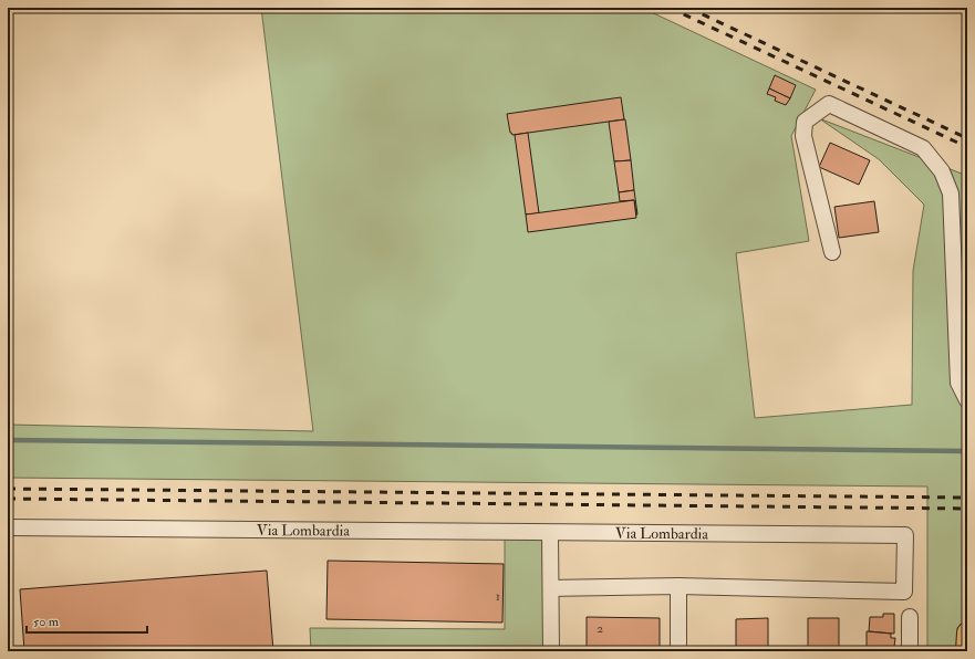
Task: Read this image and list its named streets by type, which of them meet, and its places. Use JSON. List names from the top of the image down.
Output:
{
  "streets": {
    "street": ["Via Lombardia"]
  },
  "house_numbers": ["1", "2"],
  "scale_bar": "50 m"
}
